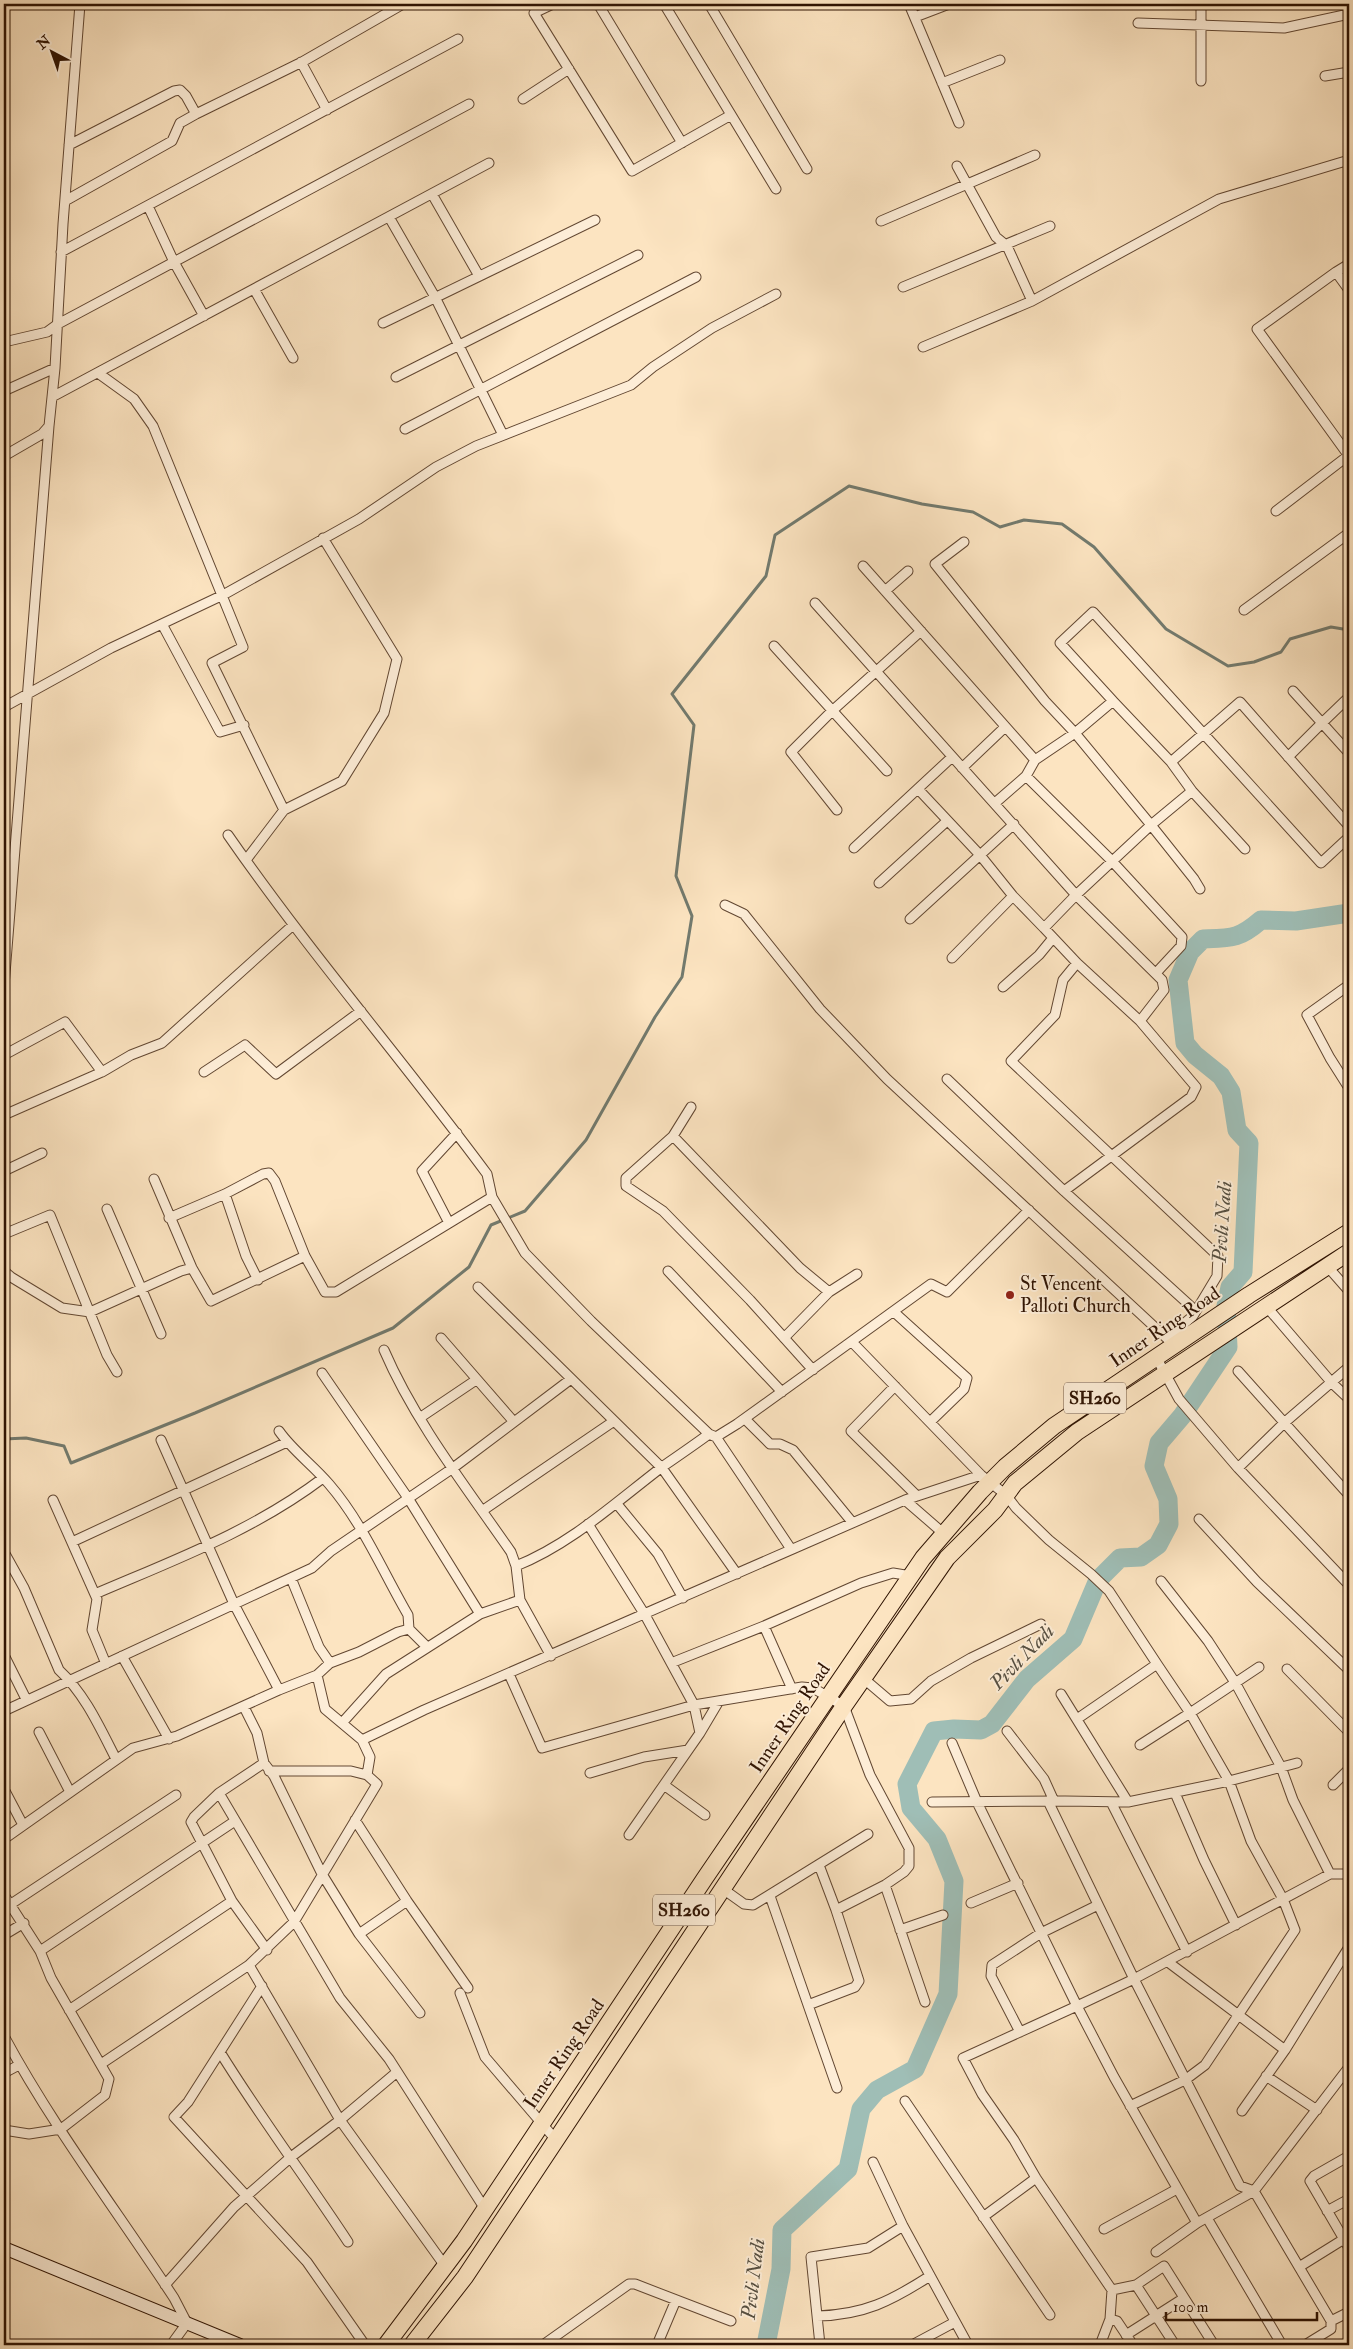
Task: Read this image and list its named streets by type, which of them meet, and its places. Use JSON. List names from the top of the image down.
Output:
{
  "streets": {
    "highway": ["Inner Ring Road", "SH260"]
  },
  "water": ["Pivli Nadi"],
  "places": ["St Vencent Palloti Church"],
  "scale_bar": "100 m",
  "north": "top left"
}
